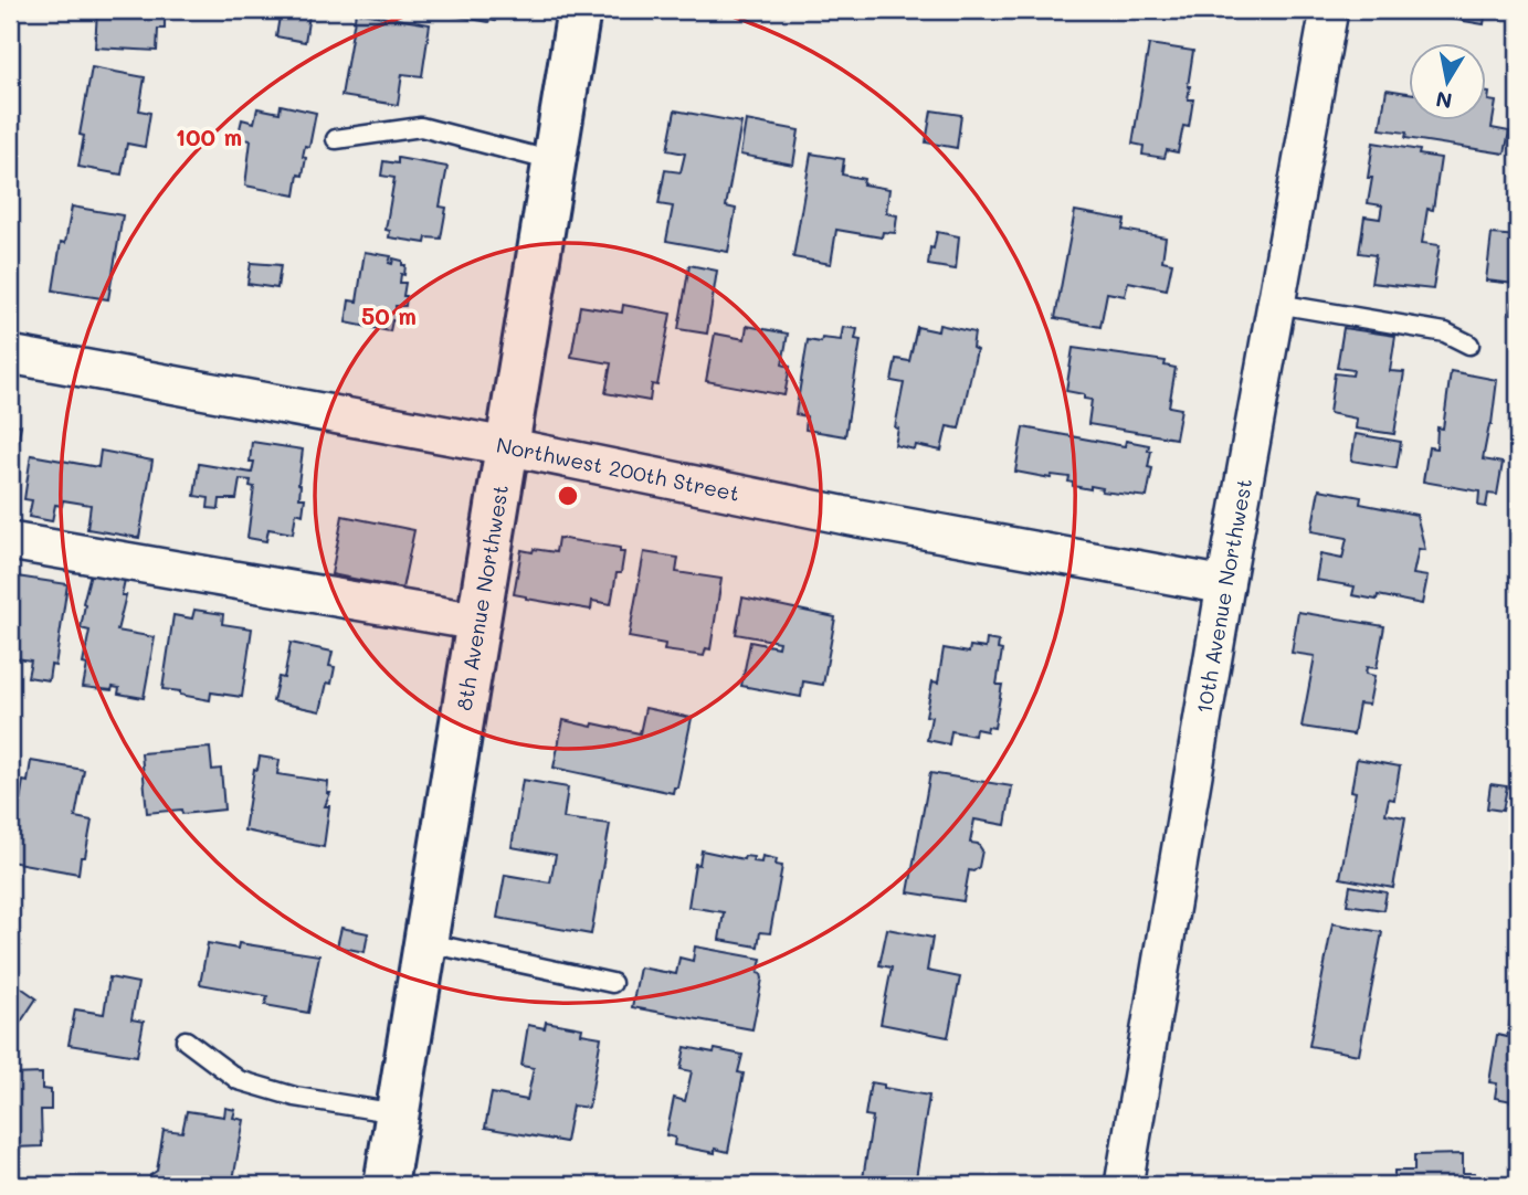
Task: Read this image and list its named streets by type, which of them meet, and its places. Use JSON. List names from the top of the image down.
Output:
{
  "streets": {
    "main road": ["8th Avenue Northwest"],
    "street": ["Northwest 200th Street", "10th Avenue Northwest"]
  },
  "crossings": [
    ["Northwest 200th Street", "8th Avenue Northwest"],
    ["Northwest 200th Street", "10th Avenue Northwest"]
  ],
  "north": "bottom",
  "rings": ["100 m", "50 m"]
}
